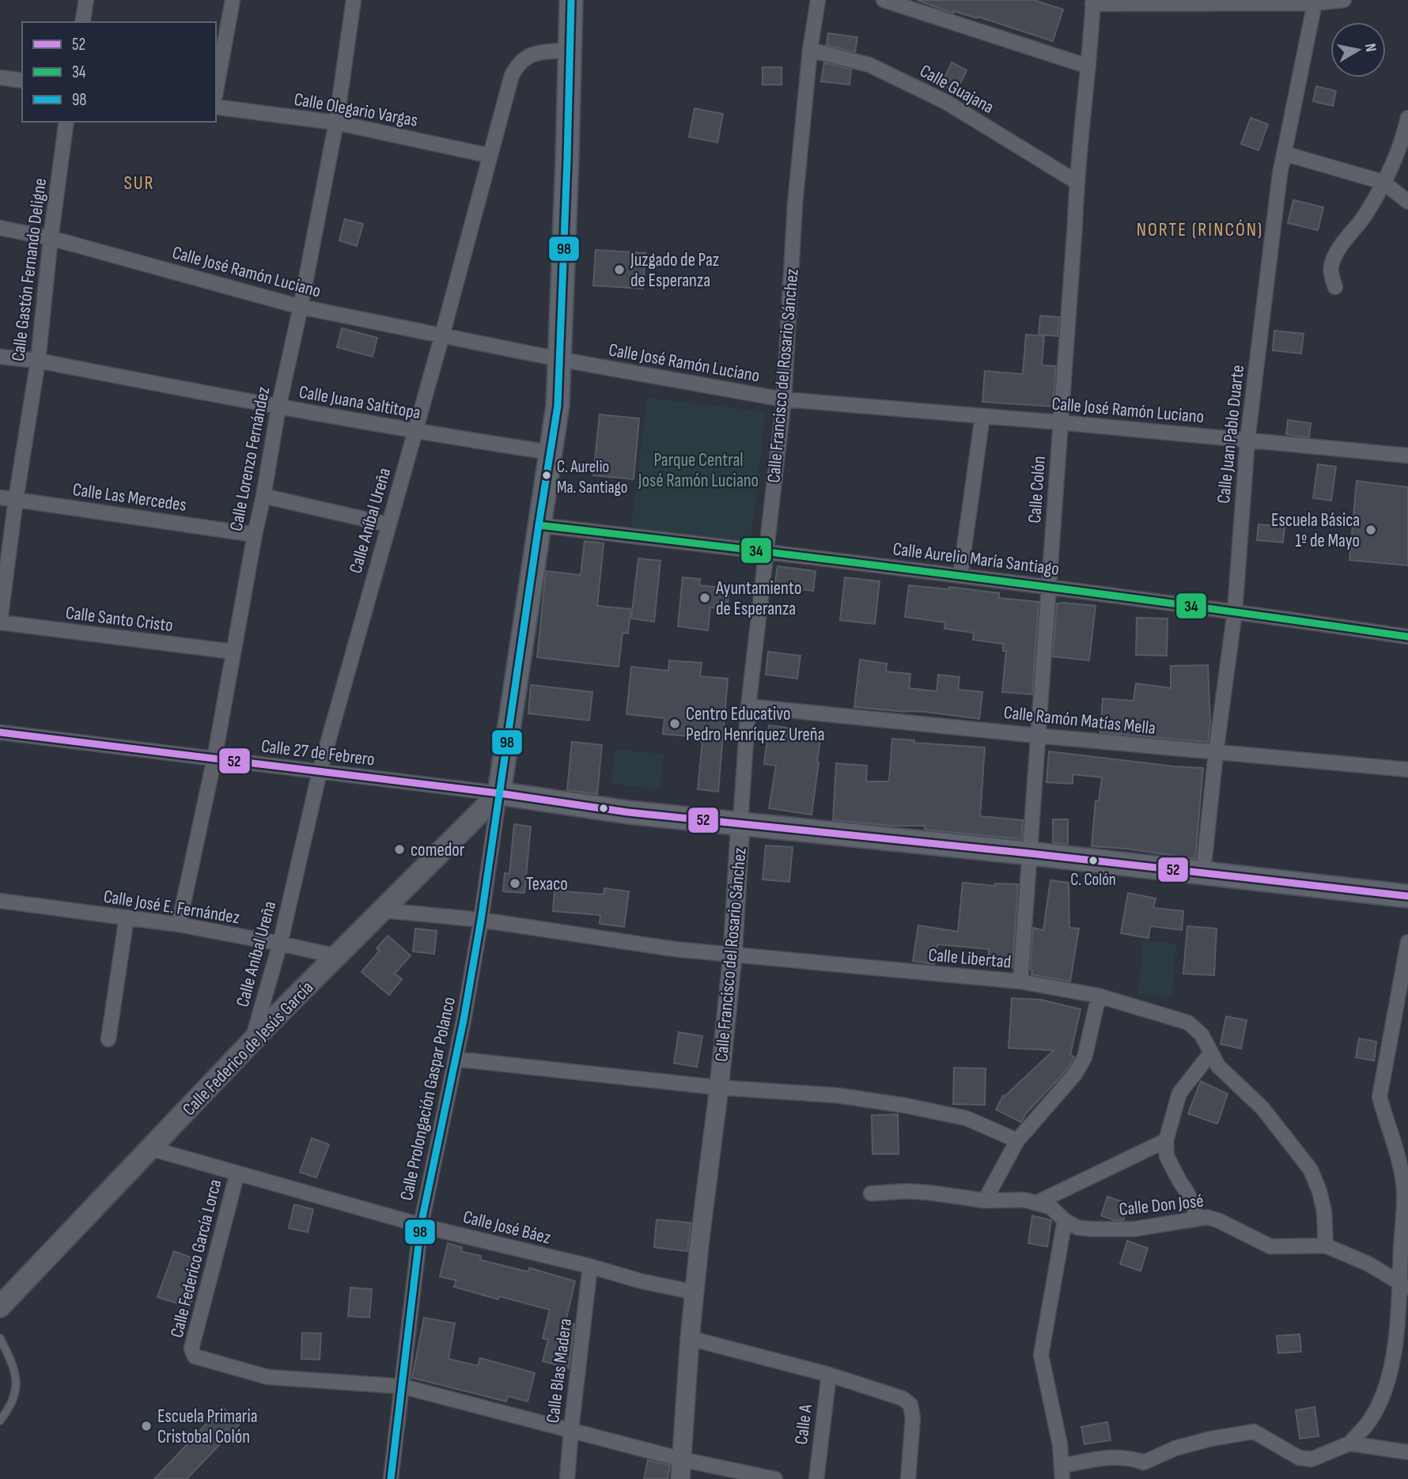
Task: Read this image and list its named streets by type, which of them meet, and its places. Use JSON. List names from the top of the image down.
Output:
{
  "streets": {
    "main road": ["Calle Federico de Jesús García"],
    "street": [
      "Calle Guajana",
      "Calle Olegario Vargas",
      "Calle Gastón Fernando Deligne",
      "Calle José Ramón Luciano",
      "Calle Francisco del Rosario Sánchez",
      "Calle Juana Saltitopa",
      "Calle Juan Pablo Duarte",
      "Calle Lorenzo Fernández",
      "Calle Colón",
      "Calle Las Mercedes",
      "Calle Aníbal Ureña",
      "Calle Aurelio María Santiago",
      "Calle Santo Cristo",
      "Calle Ramón Matías Mella",
      "Calle 27 de Febrero",
      "Calle José E. Fernández",
      "Calle Libertad",
      "Calle Prolongación Gaspar Polanco",
      "Calle Don José",
      "Calle José Báez",
      "Calle Federico García Lorca",
      "Calle Blas Madera",
      "Calle A"
    ]
  },
  "crossings": [
    ["Calle Guajana", "Calle Francisco del Rosario Sánchez"],
    ["Calle Guajana", "Calle Colón"],
    ["Calle Olegario Vargas", "Calle Lorenzo Fernández"],
    ["Calle Olegario Vargas", "Calle Aníbal Ureña"],
    ["Calle Gastón Fernando Deligne", "Calle José Ramón Luciano"],
    ["Calle Gastón Fernando Deligne", "Calle Juana Saltitopa"],
    ["Calle Gastón Fernando Deligne", "Calle Las Mercedes"],
    ["Calle Gastón Fernando Deligne", "Calle Santo Cristo"],
    ["Calle José Ramón Luciano", "Calle Francisco del Rosario Sánchez"],
    ["Calle José Ramón Luciano", "Calle Juan Pablo Duarte"],
    ["Calle José Ramón Luciano", "Calle Lorenzo Fernández"],
    ["Calle José Ramón Luciano", "Calle Colón"],
    ["Calle José Ramón Luciano", "Calle Aníbal Ureña"],
    ["Calle Francisco del Rosario Sánchez", "Calle Aurelio María Santiago"],
    ["Calle Francisco del Rosario Sánchez", "Calle Ramón Matías Mella"],
    ["Calle Francisco del Rosario Sánchez", "Calle Libertad"],
    ["Calle Francisco del Rosario Sánchez", "Calle José Báez"],
    ["Calle Juana Saltitopa", "Calle Lorenzo Fernández"],
    ["Calle Juana Saltitopa", "Calle Aníbal Ureña"],
    ["Calle Juan Pablo Duarte", "Calle Aurelio María Santiago"],
    ["Calle Juan Pablo Duarte", "Calle Ramón Matías Mella"],
    ["Calle Lorenzo Fernández", "Calle Las Mercedes"],
    ["Calle Lorenzo Fernández", "Calle Santo Cristo"],
    ["Calle Lorenzo Fernández", "Calle 27 de Febrero"],
    ["Calle Lorenzo Fernández", "Calle José E. Fernández"],
    ["Calle Colón", "Calle Aurelio María Santiago"],
    ["Calle Colón", "Calle Ramón Matías Mella"],
    ["Calle Colón", "Calle Libertad"],
    ["Calle Aníbal Ureña", "Calle 27 de Febrero"],
    ["Calle Aníbal Ureña", "Calle José E. Fernández"],
    ["Calle Aníbal Ureña", "Calle Federico de Jesús García"],
    ["Calle 27 de Febrero", "Calle Federico de Jesús García"],
    ["Calle 27 de Febrero", "Calle Prolongación Gaspar Polanco"],
    ["Calle José E. Fernández", "Calle Federico de Jesús García"],
    ["Calle Libertad", "Calle Federico de Jesús García"],
    ["Calle Libertad", "Calle Prolongación Gaspar Polanco"],
    ["Calle Libertad", "Calle Don José"],
    ["Calle Federico de Jesús García", "Calle Prolongación Gaspar Polanco"],
    ["Calle Federico de Jesús García", "Calle José Báez"],
    ["Calle Prolongación Gaspar Polanco", "Calle José Báez"],
    ["Calle Prolongación Gaspar Polanco", "Calle Federico García Lorca"],
    ["Calle José Báez", "Calle Federico García Lorca"],
    ["Calle José Báez", "Calle Blas Madera"]
  ],
  "districts": ["SUR", "NORTE (RINCÓN)"],
  "parks": ["Parque Central José Ramón Luciano"],
  "places": [
    "Juzgado de Paz de Esperanza",
    "C. Aurelio Ma. Santiago",
    "Escuela Básica 1º de Mayo",
    "Ayuntamiento de Esperanza",
    "Centro Educativo Pedro Henríquez Ureña",
    "comedor",
    "C. Colón",
    "Texaco",
    "Escuela Primaria Cristobal Colón"
  ],
  "lines": ["transit line 98", "transit line 34", "transit line 52"],
  "legend": ["52", "34", "98"],
  "north": "right"
}
